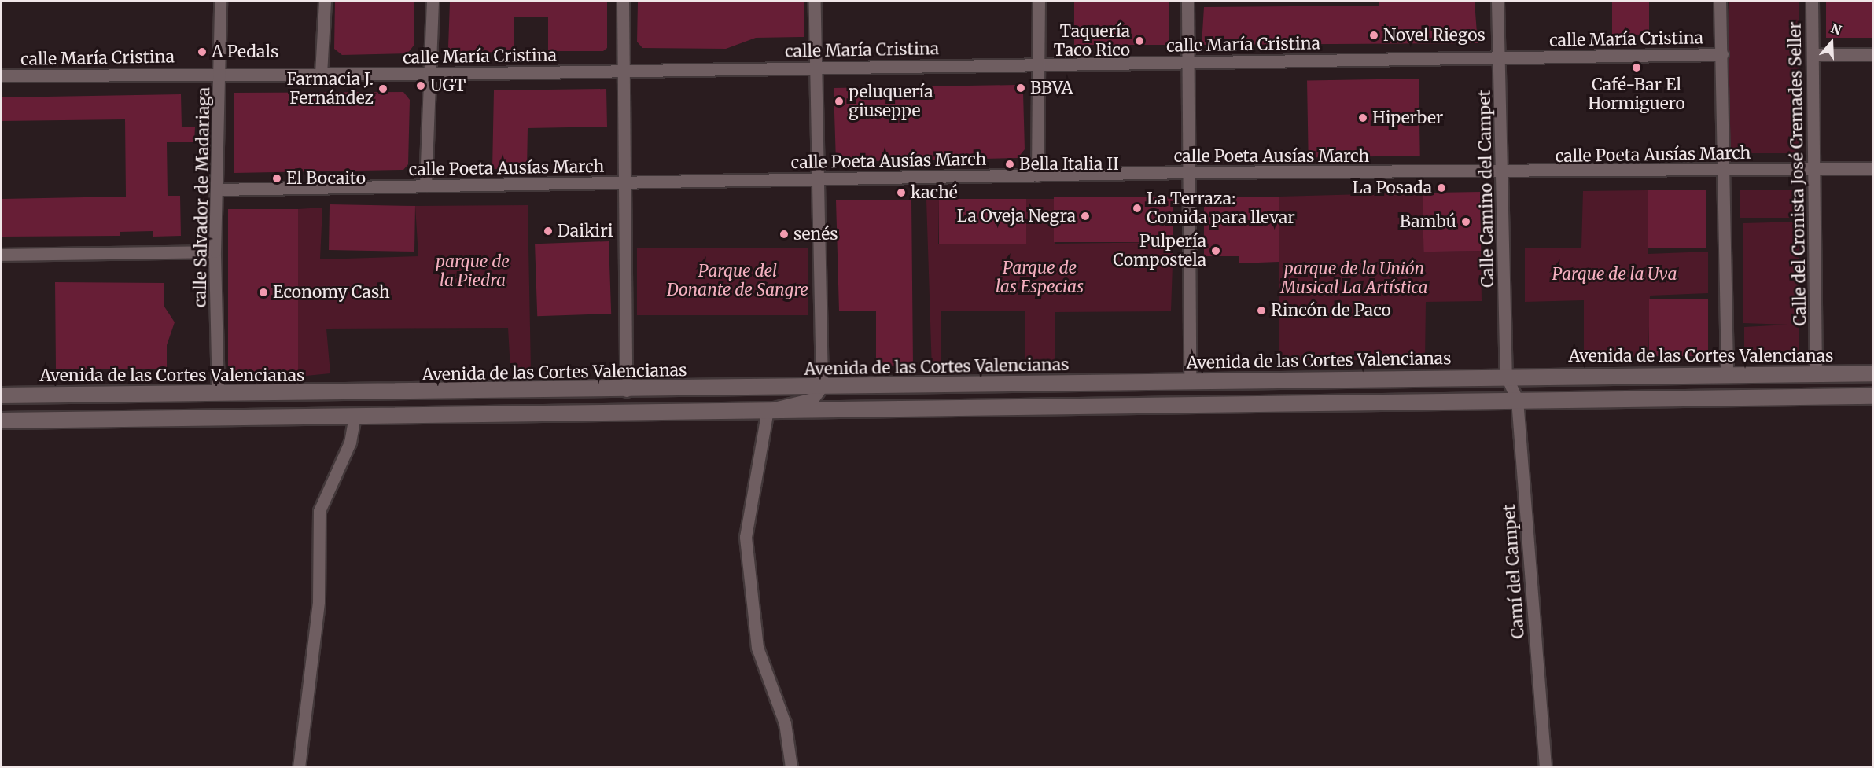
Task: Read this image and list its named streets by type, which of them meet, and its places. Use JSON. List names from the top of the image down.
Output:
{
  "streets": {
    "street": [
      "calle María Cristina",
      "calle Poeta Ausías March",
      "Calle del Cronista José Cremades Seller",
      "Calle Camino del Campet",
      "calle Salvador de Madariaga",
      "Avenida de las Cortes Valencianas",
      "Camí del Campet"
    ]
  },
  "crossings": [
    ["calle María Cristina", "Calle Camino del Campet"],
    ["calle María Cristina", "calle Salvador de Madariaga"],
    ["calle Poeta Ausías March", "Calle del Cronista José Cremades Seller"],
    ["calle Poeta Ausías March", "Calle Camino del Campet"],
    ["calle Poeta Ausías March", "calle Salvador de Madariaga"],
    ["Calle del Cronista José Cremades Seller", "Avenida de las Cortes Valencianas"],
    ["Calle Camino del Campet", "Avenida de las Cortes Valencianas"],
    ["Calle Camino del Campet", "Camí del Campet"],
    ["calle Salvador de Madariaga", "Avenida de las Cortes Valencianas"],
    ["Avenida de las Cortes Valencianas", "Camí del Campet"]
  ],
  "parks": [
    "parque de la Piedra",
    "Parque de las Especias",
    "parque de la Unión Musical La Artística",
    "Parque del Donante de Sangre",
    "Parque de la Uva"
  ],
  "places": [
    "Novel Riegos",
    "Taquería Taco Rico",
    "A Pedals",
    "Café-Bar El Hormiguero",
    "UGT",
    "BBVA",
    "Farmacia J. Fernández",
    "peluquería giuseppe",
    "Hiperber",
    "Bella Italia II",
    "El Bocaito",
    "La Posada",
    "kaché",
    "La Terraza: Comida para llevar",
    "La Oveja Negra",
    "Bambú",
    "Daikiri",
    "senés",
    "Pulpería Compostela",
    "Economy Cash",
    "Rincón de Paco"
  ],
  "north": "top"
}
